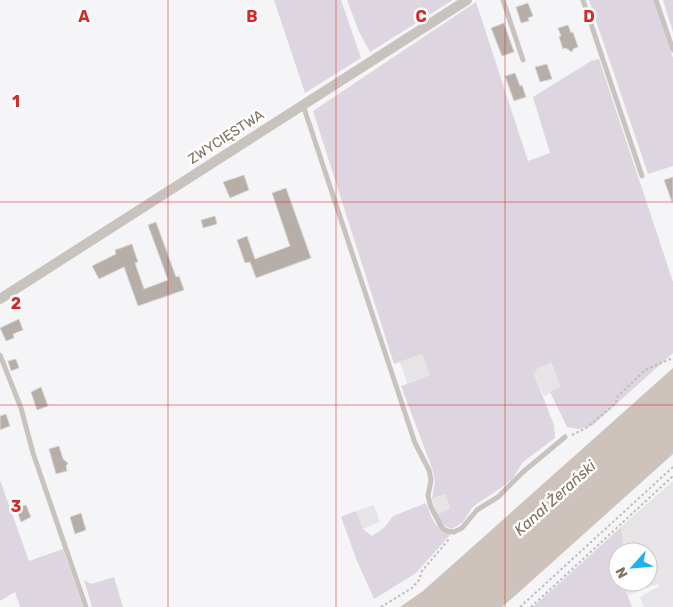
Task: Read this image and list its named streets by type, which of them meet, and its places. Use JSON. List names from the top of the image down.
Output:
{
  "streets": {
    "street": ["ZWYCIĘSTWA"]
  },
  "water": ["Kanał Żerański"],
  "north": "bottom left",
  "grid": {
    "columns": [
      "A",
      "B",
      "C",
      "D"
    ],
    "rows": ["1", "2", "3"]
  }
}
